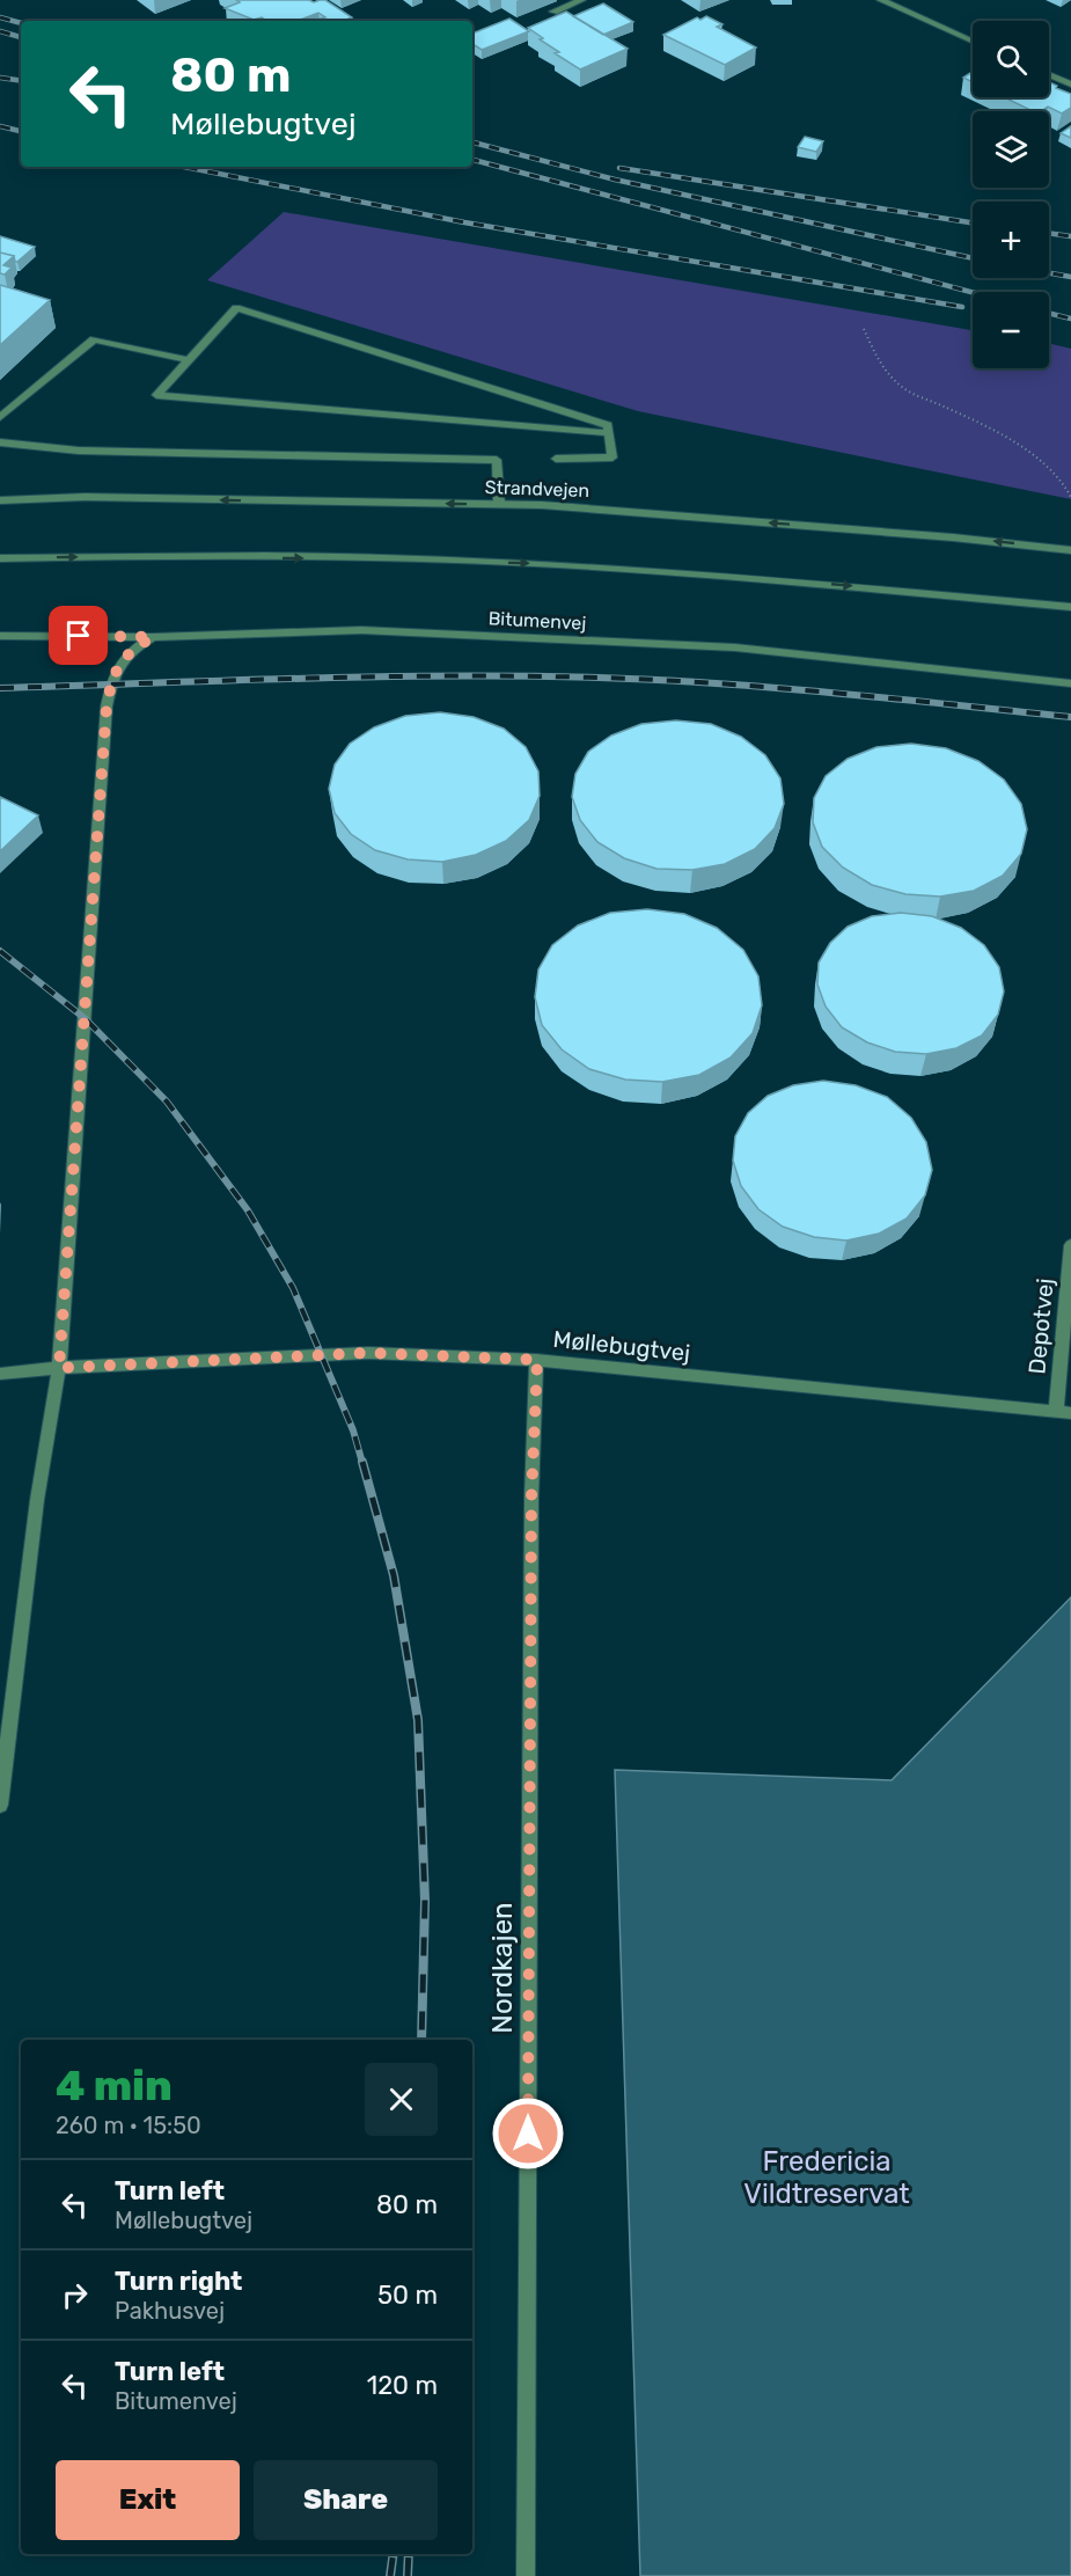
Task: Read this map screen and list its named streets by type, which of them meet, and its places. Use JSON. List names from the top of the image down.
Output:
{
  "streets": {
    "street": [
      "Strandvejen",
      "Bitumenvej",
      "Depotvej",
      "Møllebugtvej",
      "Nordkajen"
    ]
  },
  "crossings": [
    ["Depotvej", "Møllebugtvej"],
    ["Møllebugtvej", "Nordkajen"]
  ],
  "parks": ["Fredericia Vildtreservat"],
  "page": {
    "map_buttons": ["+", "−"],
    "turn": ["80 m", "Møllebugtvej"],
    "heading": ["4 min", "260 m · 15:50"],
    "list": [
      {
        "name": "Turn left",
        "note": "Møllebugtvej",
        "value": "80 m"
      },
      {
        "name": "Turn right",
        "note": "Pakhusvej",
        "value": "50 m"
      },
      {
        "name": "Turn left",
        "note": "Bitumenvej",
        "value": "120 m"
      }
    ],
    "buttons": ["Exit", "Share"]
  }
}
